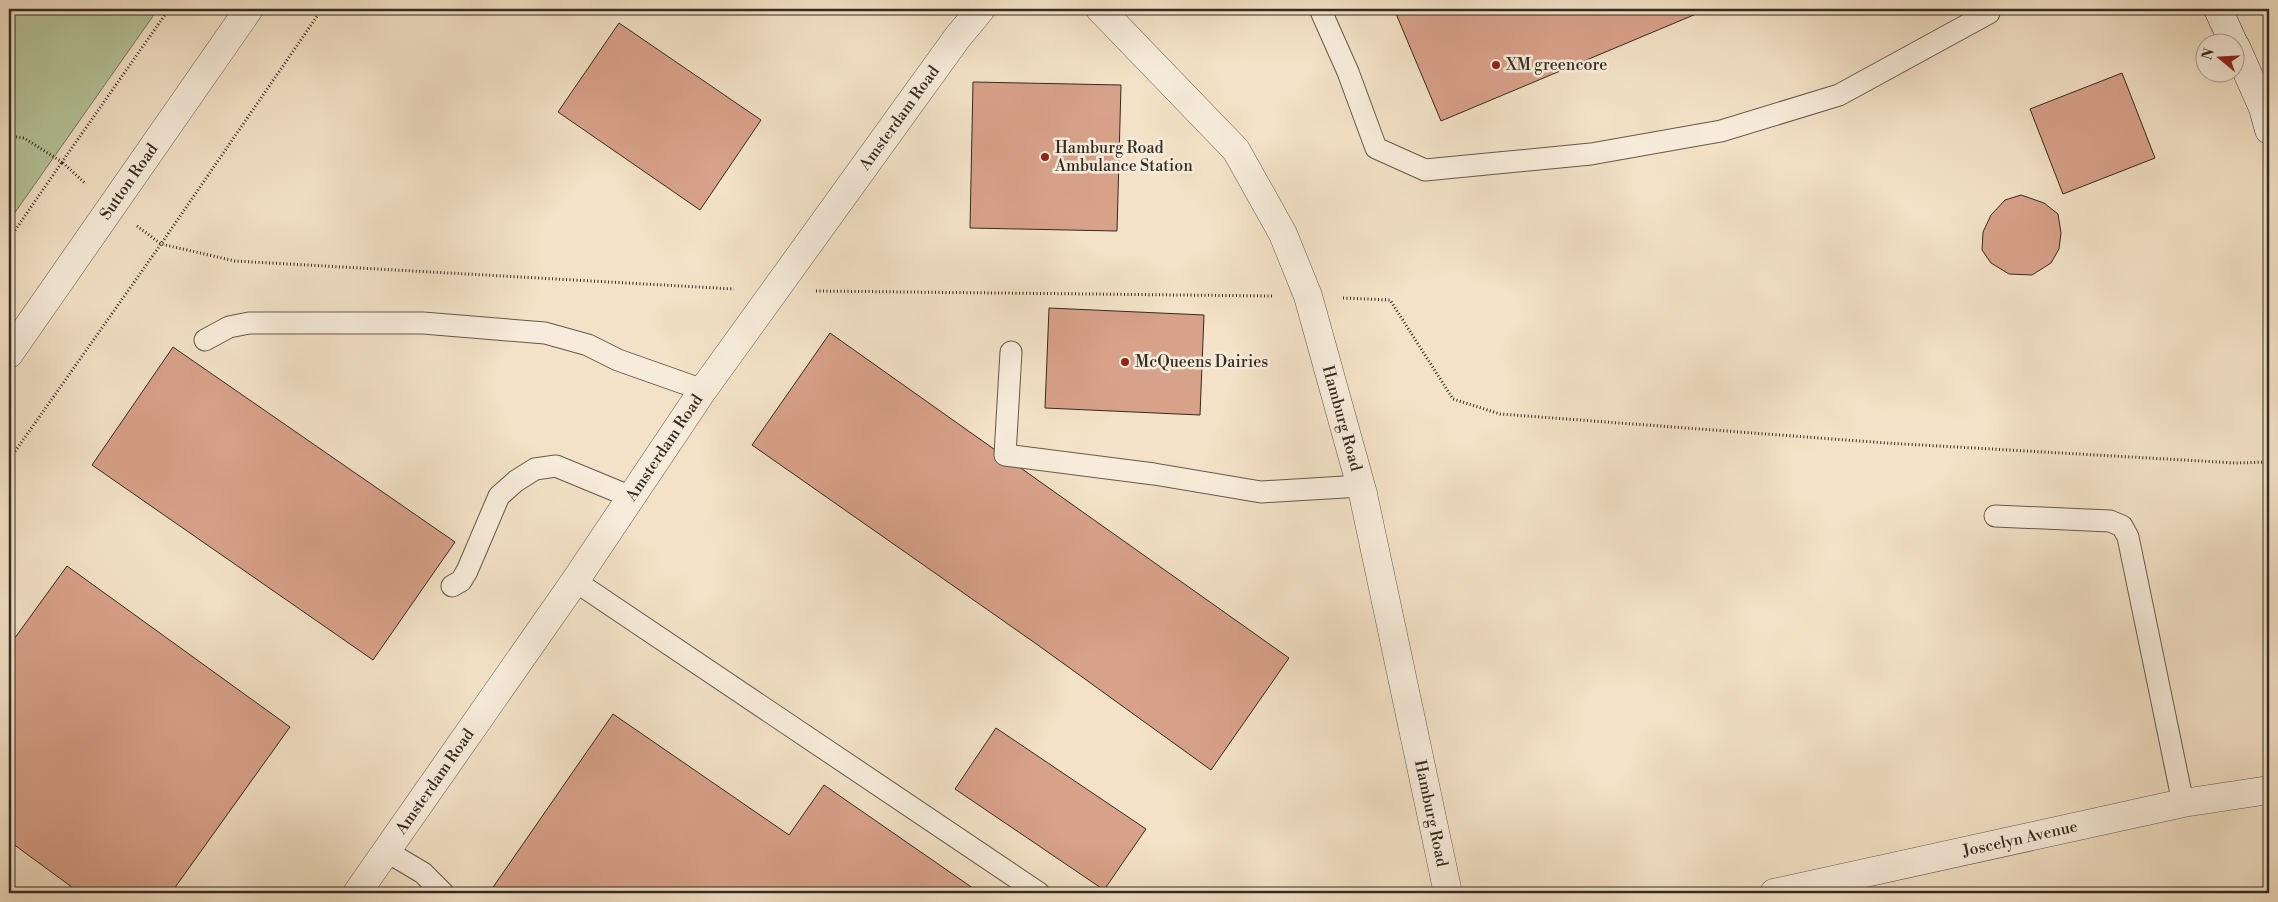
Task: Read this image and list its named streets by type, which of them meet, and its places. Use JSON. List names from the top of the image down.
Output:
{
  "streets": {
    "street": [
      "Amsterdam Road",
      "Sutton Road",
      "Hamburg Road",
      "Joscelyn Avenue"
    ]
  },
  "places": ["XM greencore", "Hamburg Road Ambulance Station", "McQueens Dairies"],
  "north": "left"
}
